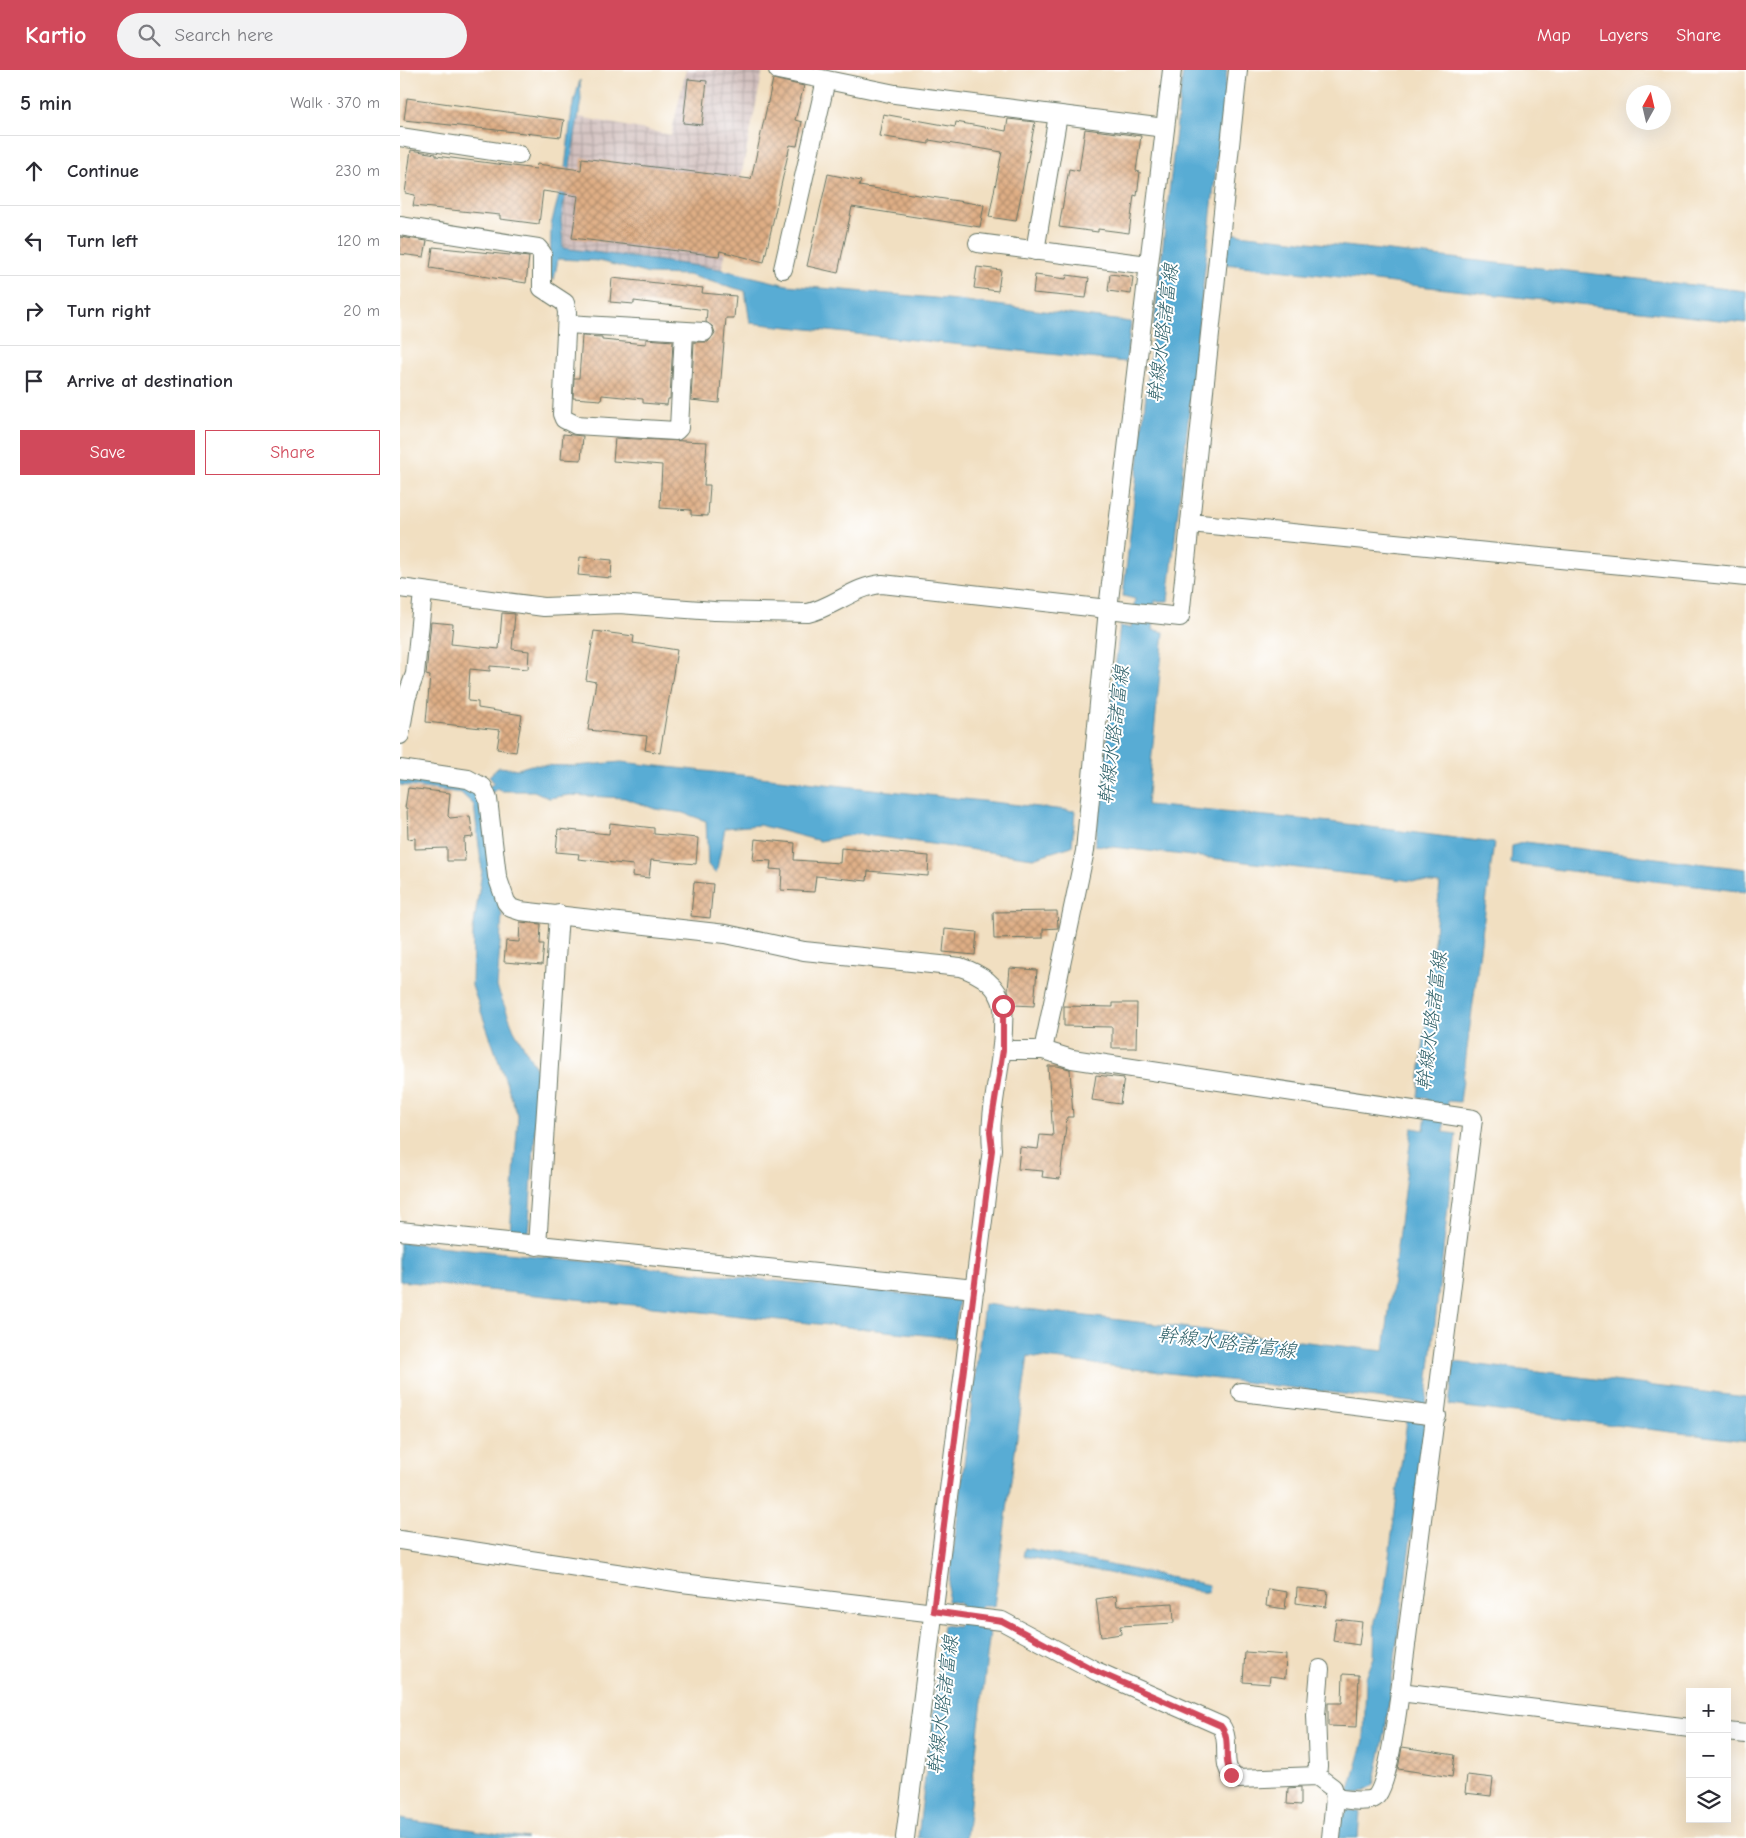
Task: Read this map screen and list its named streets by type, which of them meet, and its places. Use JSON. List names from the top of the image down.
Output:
{
  "water": ["幹線水路諸富線"],
  "north": "top",
  "page": {
    "header": "Kartio",
    "search": "Search here",
    "nav": ["Map", "Layers", "Share"],
    "heading": ["5 min", "Walk · 370 m"],
    "list": [
      ["Continue", "230 m"],
      ["Turn left", "120 m"],
      ["Turn right", "20 m"],
      "Arrive at destination"
    ],
    "buttons": ["Save", "Share"],
    "map_buttons": ["+", "−"]
  }
}
